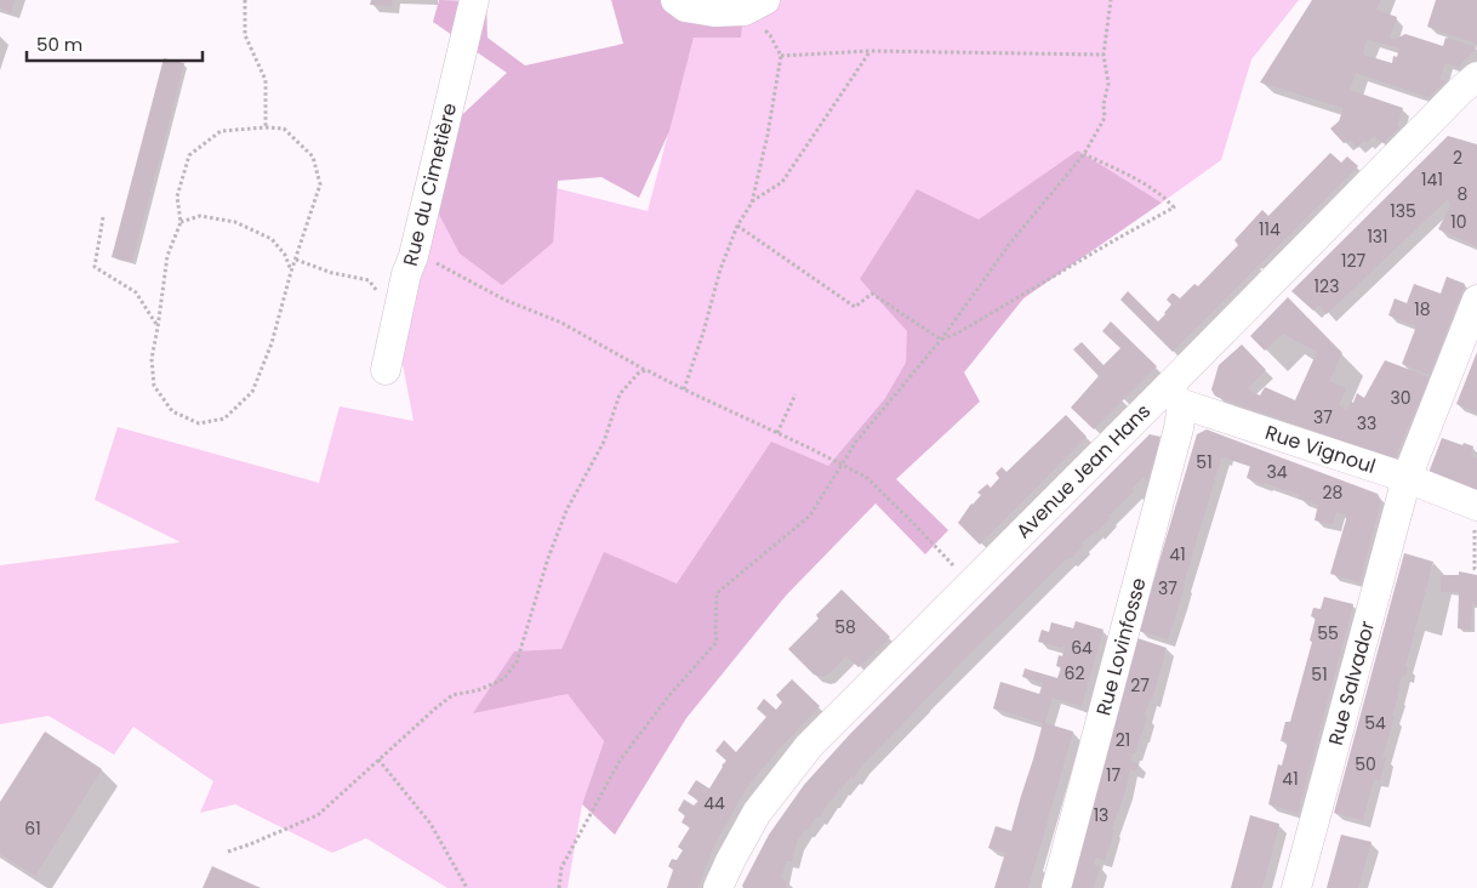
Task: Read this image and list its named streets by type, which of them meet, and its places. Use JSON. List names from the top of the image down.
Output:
{
  "streets": {
    "street": [
      "Rue du Cimetière",
      "Rue Vignoul",
      "Avenue Jean Hans",
      "Rue Lovinfosse",
      "Rue Salvador"
    ]
  },
  "crossings": [
    ["Rue Vignoul", "Avenue Jean Hans"],
    ["Rue Vignoul", "Rue Lovinfosse"],
    ["Rue Vignoul", "Rue Salvador"],
    ["Avenue Jean Hans", "Rue Lovinfosse"]
  ],
  "house_numbers": [
    "2",
    "141",
    "8",
    "135",
    "10",
    "114",
    "131",
    "127",
    "123",
    "18",
    "30",
    "37",
    "33",
    "51",
    "34",
    "28",
    "41",
    "37",
    "58",
    "55",
    "64",
    "62",
    "51",
    "27",
    "54",
    "21",
    "50",
    "17",
    "41",
    "44",
    "13",
    "61"
  ],
  "scale_bar": "50 m"
}
